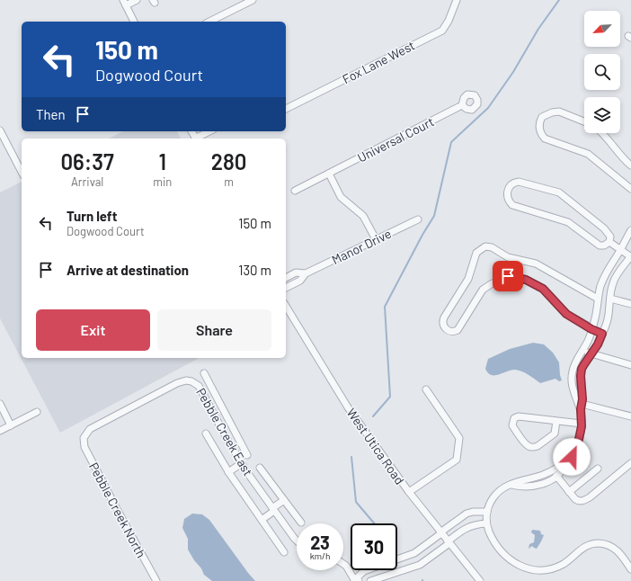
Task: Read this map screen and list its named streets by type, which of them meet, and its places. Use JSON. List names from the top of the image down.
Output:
{
  "streets": {
    "street": [
      "Fox Lane West",
      "Universal Court",
      "Manor Drive",
      "Pebble Creek East",
      "West Utica Road",
      "Pebble Creek North"
    ]
  },
  "crossings": [
    ["Pebble Creek East", "Pebble Creek North"]
  ],
  "north": "bottom left",
  "page": {
    "turn": ["150 m", "Dogwood Court"],
    "then": "Then",
    "eta": [
      "06:37",
      "Arrival",
      "1",
      "min",
      "280",
      "m"
    ],
    "list": [
      {
        "name": "Turn left",
        "note": "Dogwood Court",
        "value": "150 m"
      },
      {
        "name": "Arrive at destination",
        "value": "130 m"
      }
    ],
    "buttons": ["Exit", "Share"],
    "speed": "23 km/h",
    "limit": "30"
  }
}
